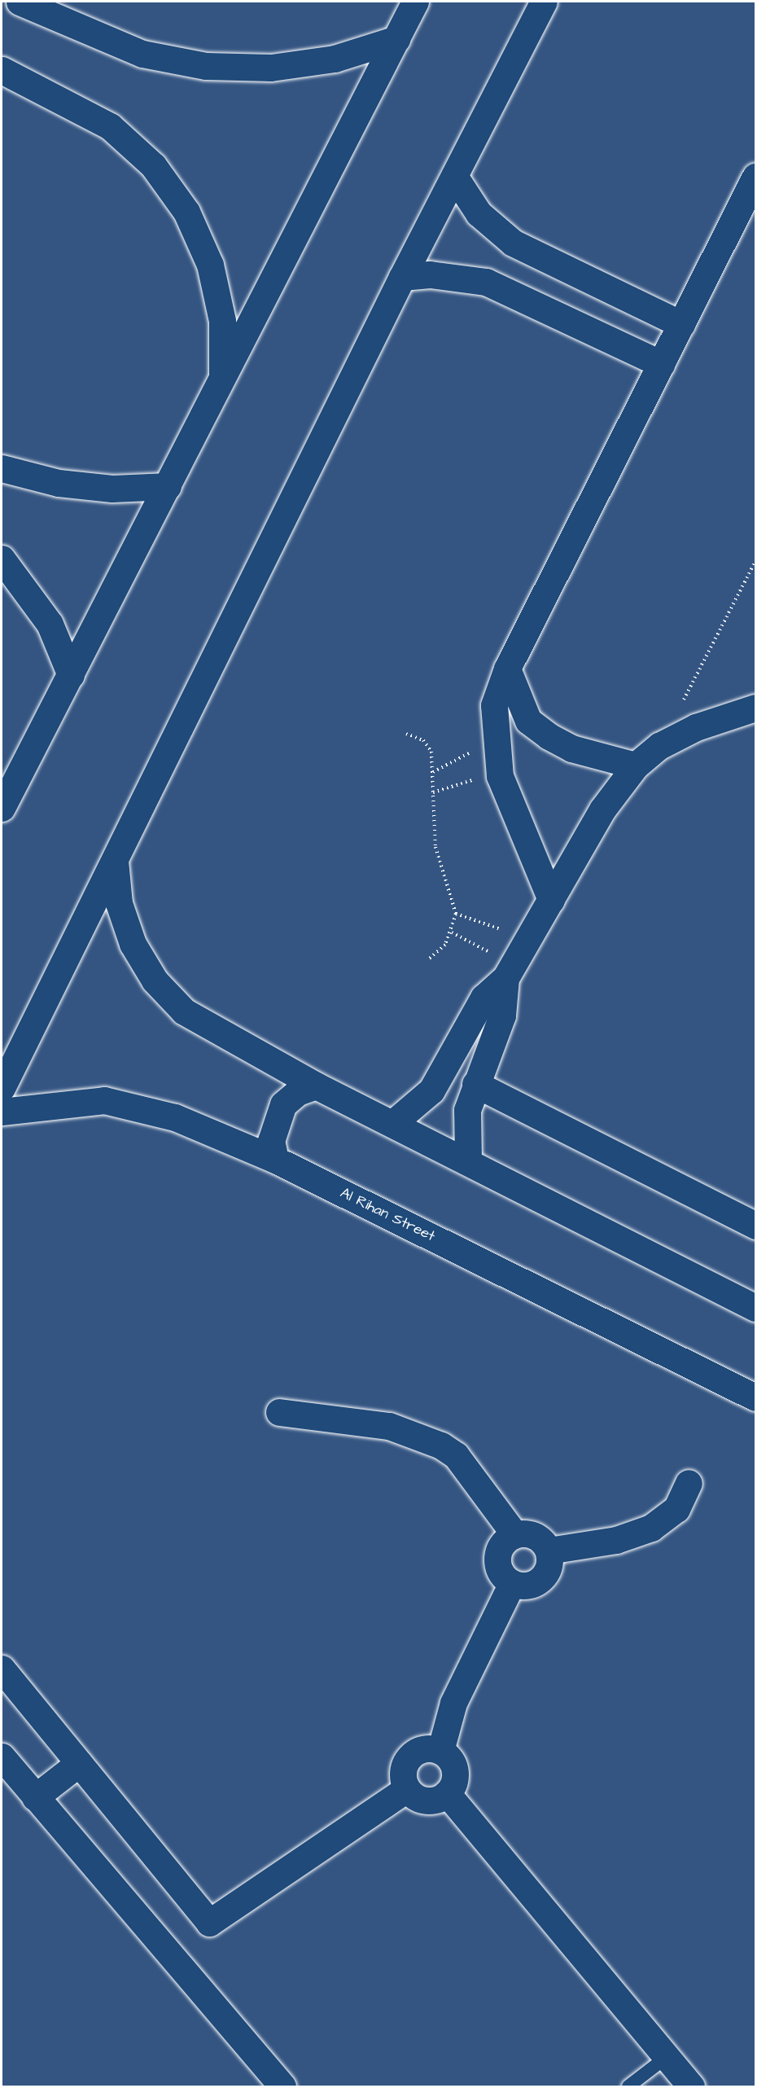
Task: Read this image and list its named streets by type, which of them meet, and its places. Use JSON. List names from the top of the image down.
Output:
{
  "streets": {
    "street": ["Al Rihan Street"]
  }
}
